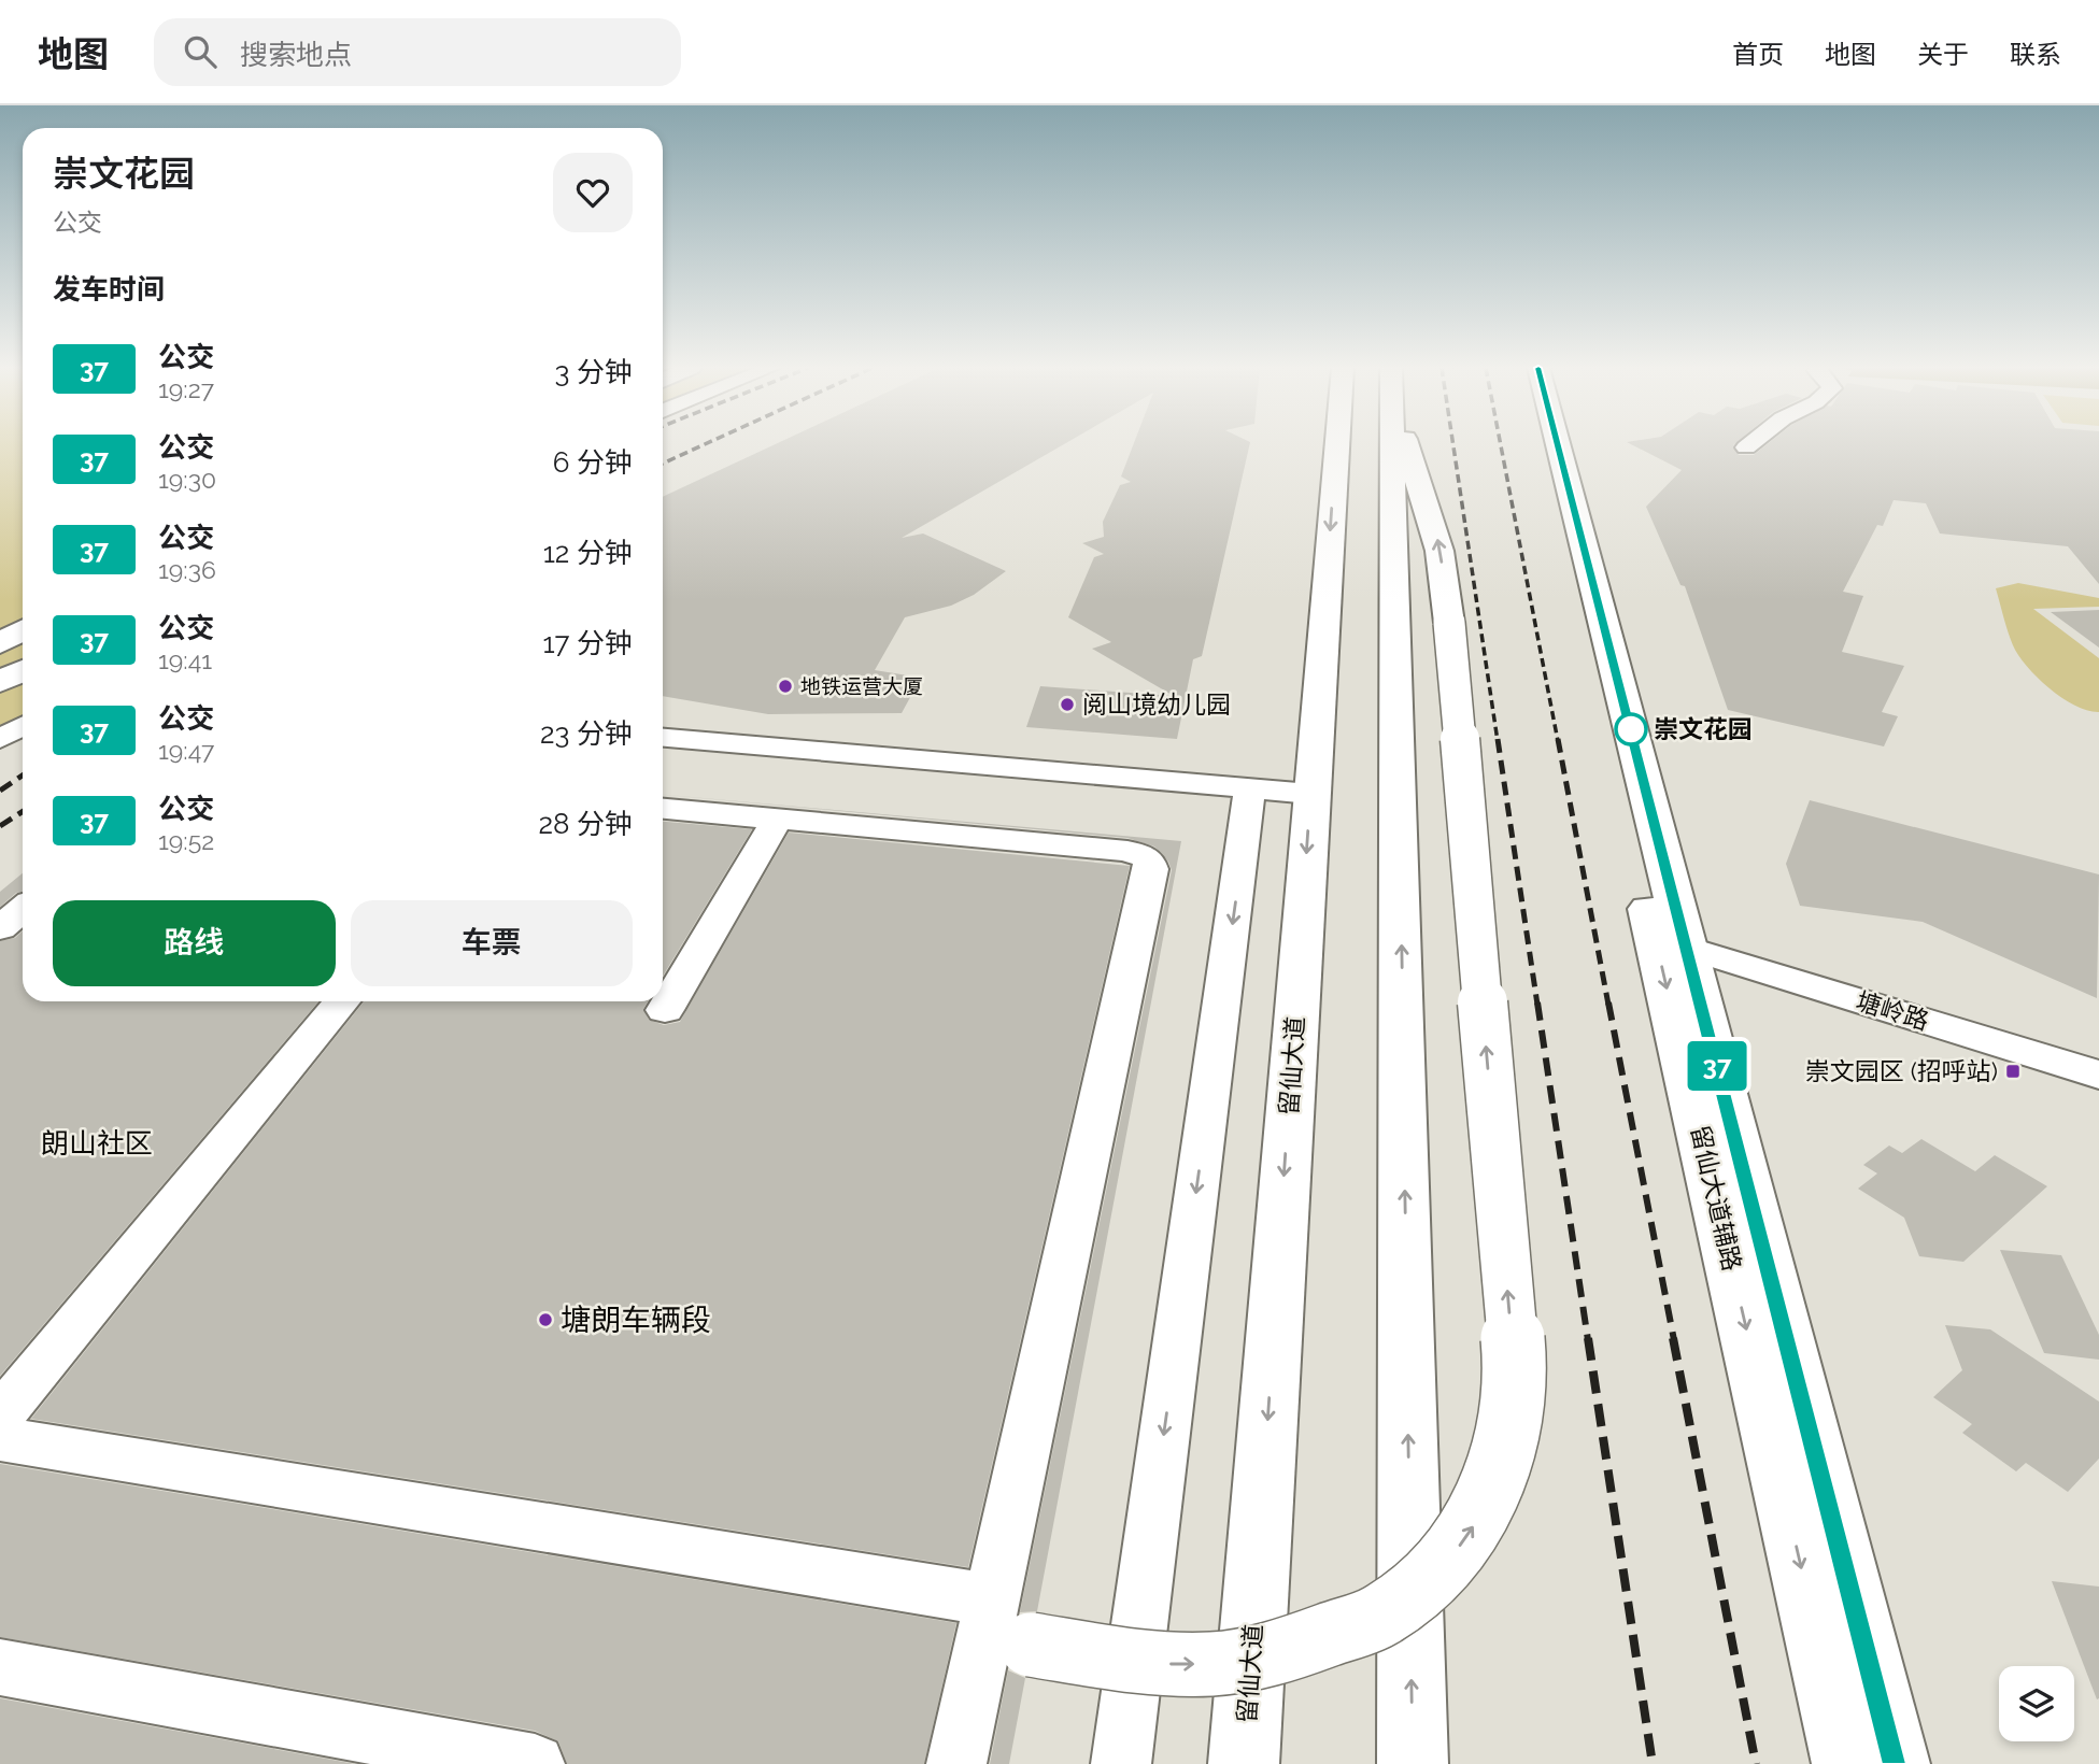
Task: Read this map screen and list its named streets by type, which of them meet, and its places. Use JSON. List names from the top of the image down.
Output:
{
  "streets": {
    "main road": ["留仙大道", "留仙大道辅路"],
    "street": ["塘岭路"]
  },
  "crossings": [
    ["塘岭路", "留仙大道辅路"]
  ],
  "districts": ["朗山社区"],
  "places": {
    "other": [
      "地铁运营大厦",
      "阅山境幼儿园",
      "崇文花园",
      "塘朗车辆段"
    ],
    "transit": ["崇文园区 (招呼站)"]
  },
  "lines": ["bus line 37"],
  "page": {
    "header": "地图",
    "search": "搜索地点",
    "nav": [
      "首页",
      "地图",
      "关于",
      "联系"
    ],
    "on_map": "37",
    "heading": [
      ["崇文花园", "公交"],
      "发车时间"
    ],
    "list": [
      {
        "mark": "37",
        "name": "公交",
        "note": "19:27",
        "value": "3 分钟"
      },
      {
        "mark": "37",
        "name": "公交",
        "note": "19:30",
        "value": "6 分钟"
      },
      {
        "mark": "37",
        "name": "公交",
        "note": "19:36",
        "value": "12 分钟"
      },
      {
        "mark": "37",
        "name": "公交",
        "note": "19:41",
        "value": "17 分钟"
      },
      {
        "mark": "37",
        "name": "公交",
        "note": "19:47",
        "value": "23 分钟"
      },
      {
        "mark": "37",
        "name": "公交",
        "note": "19:52",
        "value": "28 分钟"
      }
    ],
    "buttons": ["路线", "车票"]
  }
}
